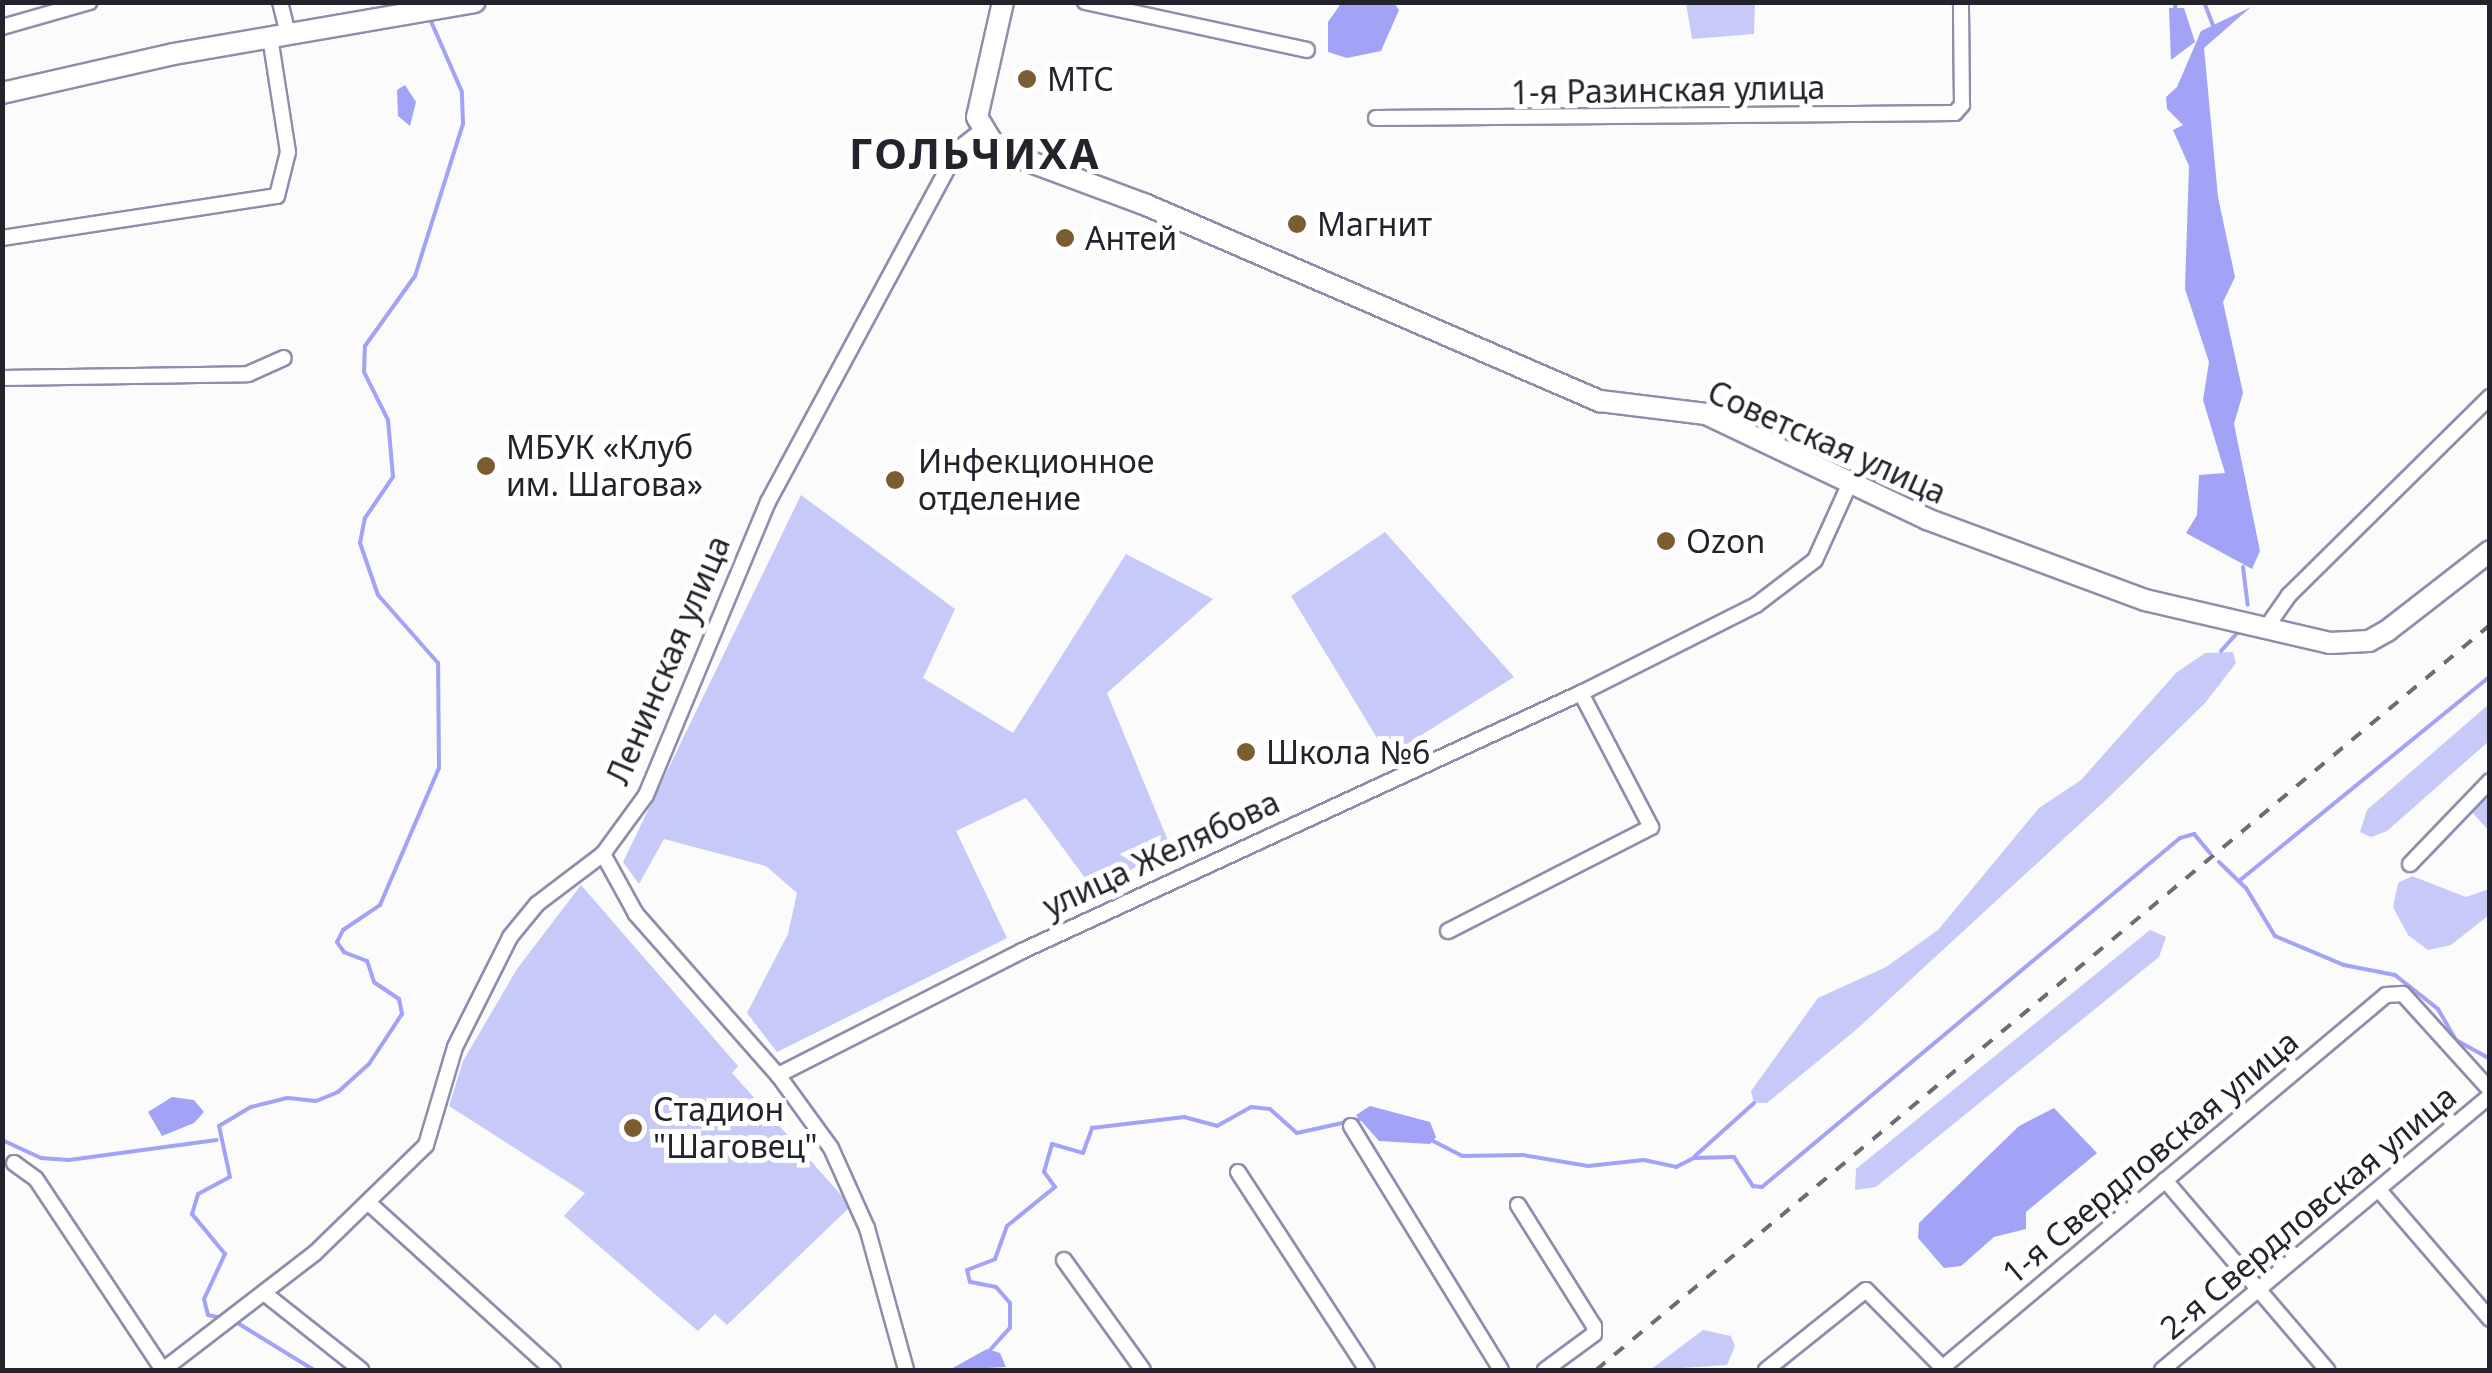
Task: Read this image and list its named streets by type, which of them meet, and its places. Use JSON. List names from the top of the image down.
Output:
{
  "streets": {
    "street": [
      "1-я Разинская улица",
      "Советская улица",
      "Ленинская улица",
      "улица Желябова",
      "1-я Свердловская улица",
      "2-я Свердловская улица"
    ]
  },
  "crossings": [
    ["Советская улица", "Ленинская улица"],
    ["Советская улица", "улица Желябова"],
    ["1-я Свердловская улица", "2-я Свердловская улица"]
  ],
  "districts": ["ГОЛЬЧИХА"],
  "places": [
    "МТС",
    "Магнит",
    "Антей",
    "МБУК «Клуб им. Шагова»",
    "Инфекционное отделение",
    "Ozon",
    "Школа №6",
    "Стадион \"Шаговец\""
  ]
}
